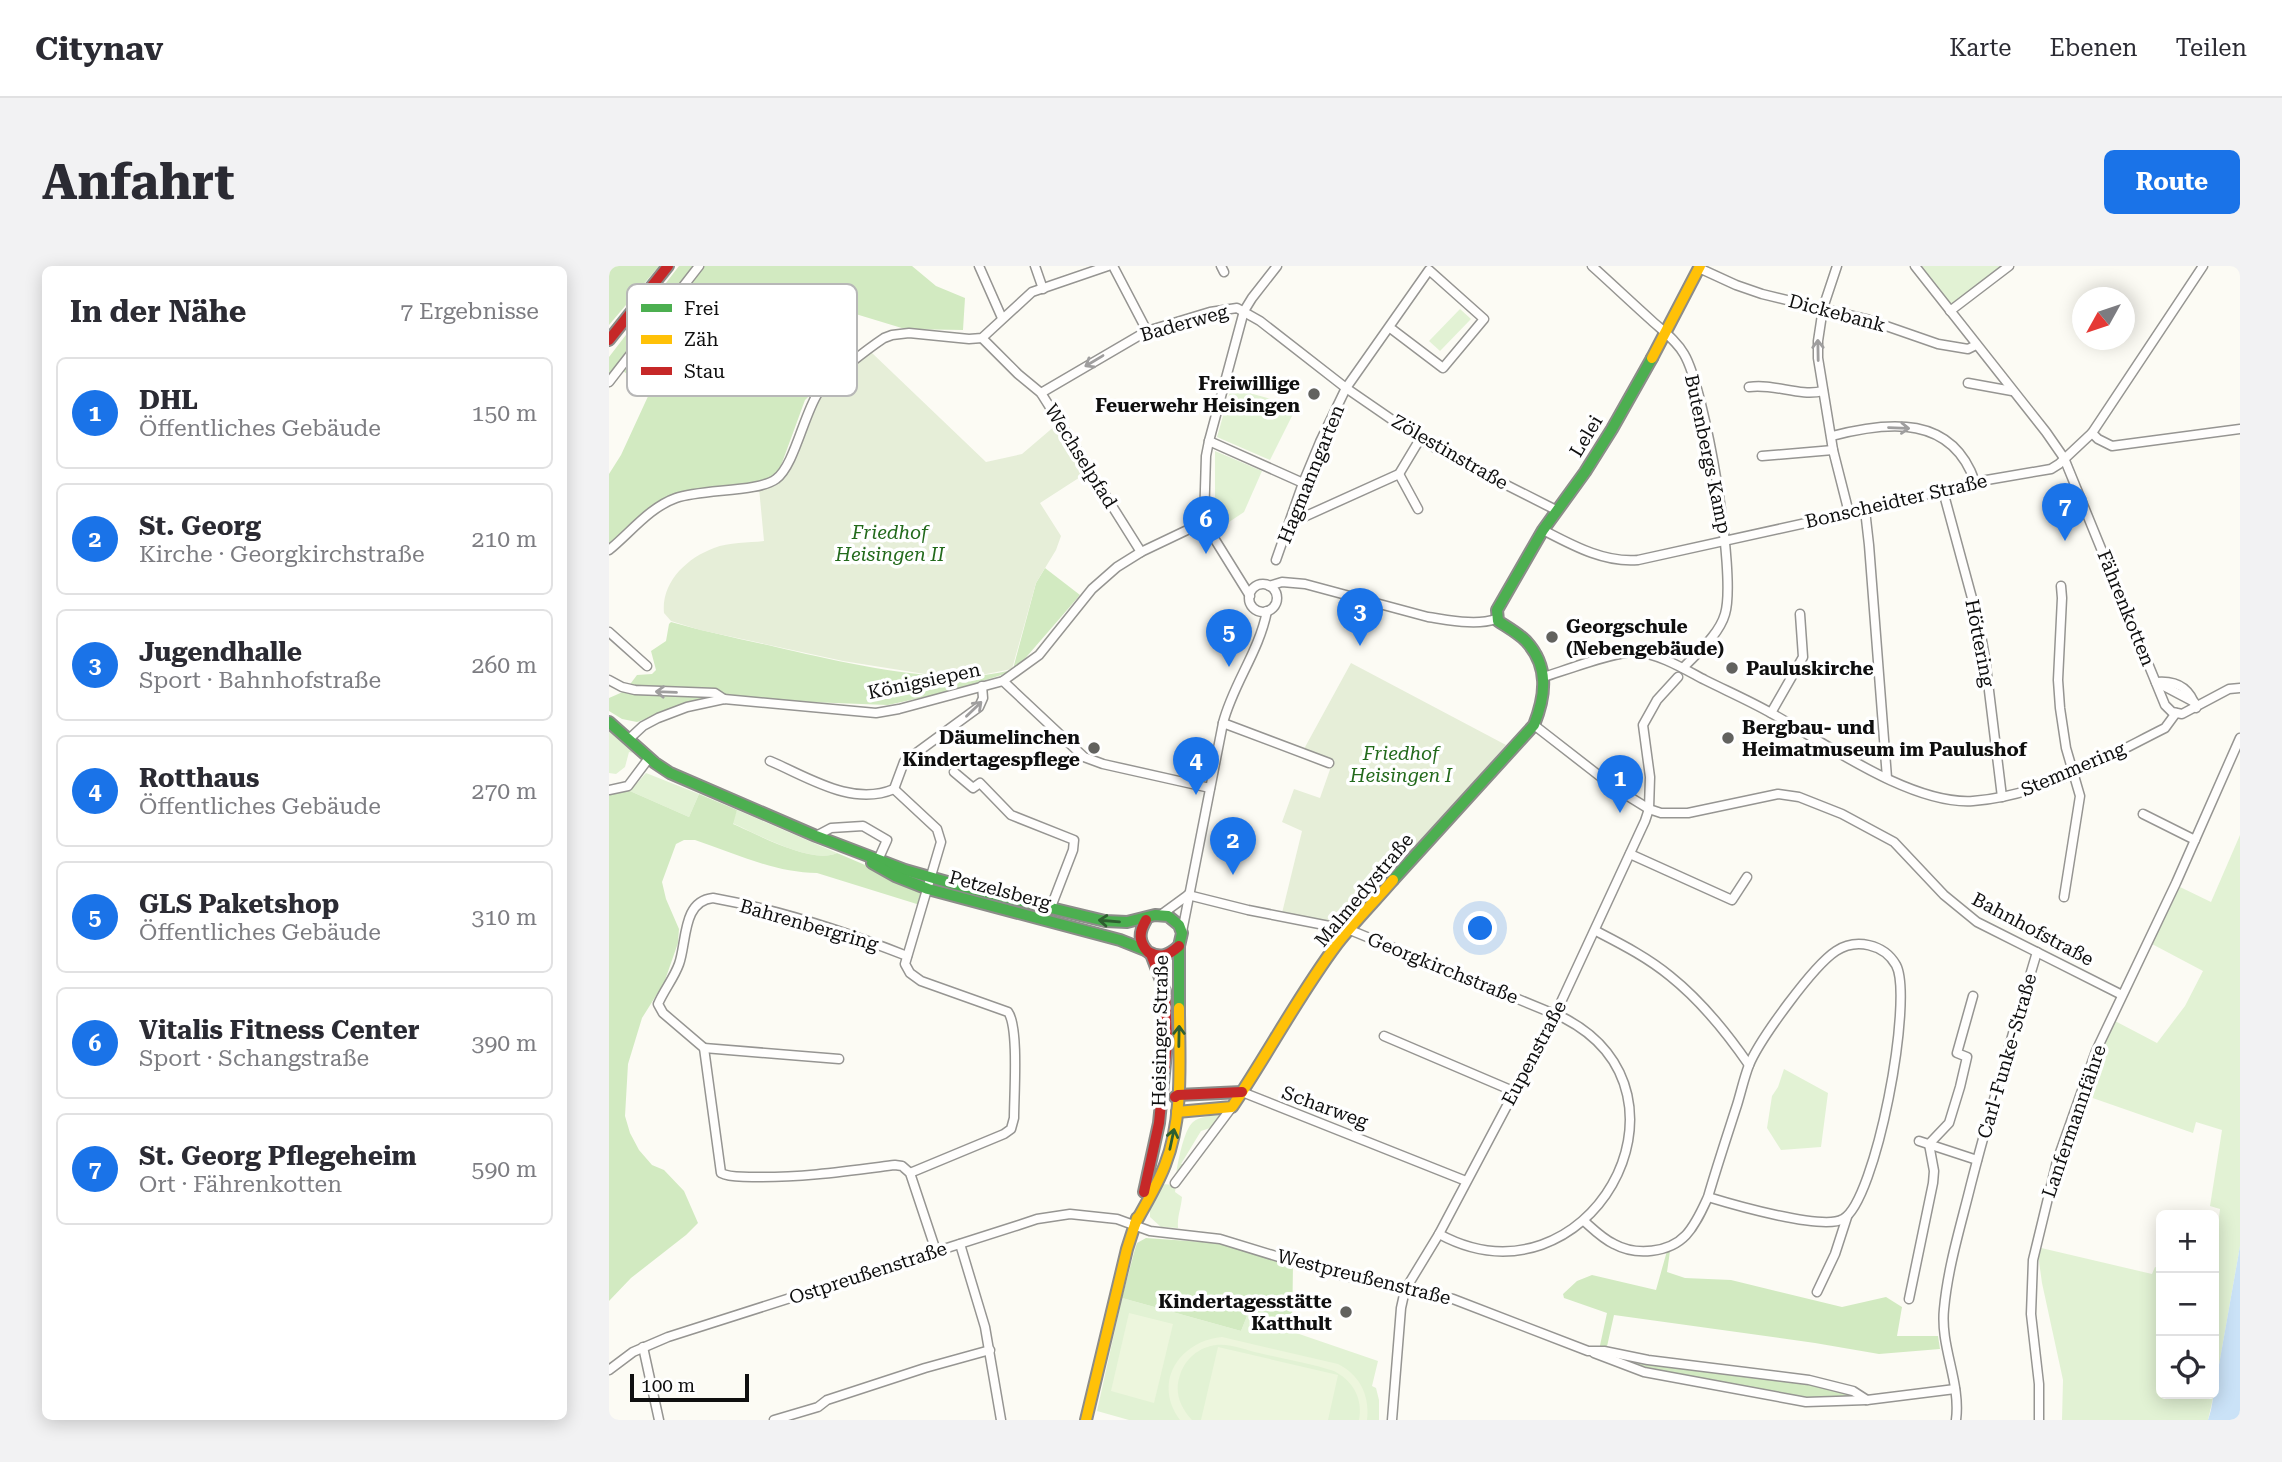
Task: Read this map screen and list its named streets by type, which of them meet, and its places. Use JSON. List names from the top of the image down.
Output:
{
  "streets": {
    "main road": [
      "Lelei",
      "Petzelsberg",
      "Malmedystraße",
      "Heisinger Straße",
      "Scharweg"
    ],
    "street": [
      "Dickebank",
      "Baderweg",
      "Zölestinstraße",
      "Butenbergs Kamp",
      "Wechselpfad",
      "Hagmanngarten",
      "Bonscheidter Straße",
      "Fährenkotten",
      "Höttering",
      "Königsiepen",
      "Stemmering",
      "Bahrenbergring",
      "Bahnhofstraße",
      "Georgkirchstraße",
      "Eupenstraße",
      "Carl-Funke-Straße",
      "Lanfermannfähre",
      "Ostpreußenstraße",
      "Westpreußenstraße"
    ]
  },
  "crossings": [
    ["Dickebank", "Lelei"],
    ["Dickebank", "Fährenkotten"],
    ["Baderweg", "Zölestinstraße"],
    ["Baderweg", "Wechselpfad"],
    ["Lelei", "Zölestinstraße"],
    ["Lelei", "Butenbergs Kamp"],
    ["Lelei", "Bonscheidter Straße"],
    ["Zölestinstraße", "Hagmanngarten"],
    ["Butenbergs Kamp", "Bonscheidter Straße"],
    ["Butenbergs Kamp", "Stemmering"],
    ["Wechselpfad", "Königsiepen"],
    ["Bonscheidter Straße", "Fährenkotten"],
    ["Bonscheidter Straße", "Höttering"],
    ["Fährenkotten", "Stemmering"],
    ["Höttering", "Stemmering"],
    ["Königsiepen", "Petzelsberg"],
    ["Petzelsberg", "Heisinger Straße"],
    ["Malmedystraße", "Bahnhofstraße"],
    ["Malmedystraße", "Georgkirchstraße"],
    ["Malmedystraße", "Scharweg"],
    ["Bahnhofstraße", "Eupenstraße"],
    ["Bahnhofstraße", "Carl-Funke-Straße"],
    ["Bahnhofstraße", "Lanfermannfähre"],
    ["Georgkirchstraße", "Heisinger Straße"],
    ["Georgkirchstraße", "Eupenstraße"],
    ["Heisinger Straße", "Scharweg"],
    ["Heisinger Straße", "Ostpreußenstraße"],
    ["Heisinger Straße", "Westpreußenstraße"],
    ["Eupenstraße", "Scharweg"],
    ["Eupenstraße", "Westpreußenstraße"],
    ["Carl-Funke-Straße", "Westpreußenstraße"],
    ["Ostpreußenstraße", "Westpreußenstraße"]
  ],
  "one_way": ["Baderweg"],
  "parks": ["Friedhof Heisingen II", "Friedhof Heisingen I"],
  "places": [
    "Freiwillige Feuerwehr Heisingen",
    "Georgschule (Nebengebäude)",
    "Pauluskirche",
    "Bergbau- und Heimatmuseum im Paulushof",
    "Däumelinchen Kindertagespflege",
    "Kindertagesstätte Katthult"
  ],
  "legend": ["Frei", "Zäh", "Stau"],
  "scale_bar": "100 m",
  "north": "bottom left",
  "page": {
    "header": "Citynav",
    "nav": ["Karte", "Ebenen", "Teilen"],
    "buttons": "Route",
    "title": "Anfahrt",
    "heading": ["In der Nähe", "7 Ergebnisse"],
    "list": [
      {
        "mark": "1",
        "name": "DHL",
        "note": "Öffentliches Gebäude",
        "value": "150 m"
      },
      {
        "mark": "2",
        "name": "St. Georg",
        "note": "Kirche · Georgkirchstraße",
        "value": "210 m"
      },
      {
        "mark": "3",
        "name": "Jugendhalle",
        "note": "Sport · Bahnhofstraße",
        "value": "260 m"
      },
      {
        "mark": "4",
        "name": "Rotthaus",
        "note": "Öffentliches Gebäude",
        "value": "270 m"
      },
      {
        "mark": "5",
        "name": "GLS Paketshop",
        "note": "Öffentliches Gebäude",
        "value": "310 m"
      },
      {
        "mark": "6",
        "name": "Vitalis Fitness Center",
        "note": "Sport · Schangstraße",
        "value": "390 m"
      },
      {
        "mark": "7",
        "name": "St. Georg Pflegeheim",
        "note": "Ort · Fährenkotten",
        "value": "590 m"
      }
    ],
    "pins": [
      "7",
      "6",
      "3",
      "5",
      "4",
      "1",
      "2"
    ],
    "map_buttons": ["+", "−"],
    "scale": "100 m"
  }
}
